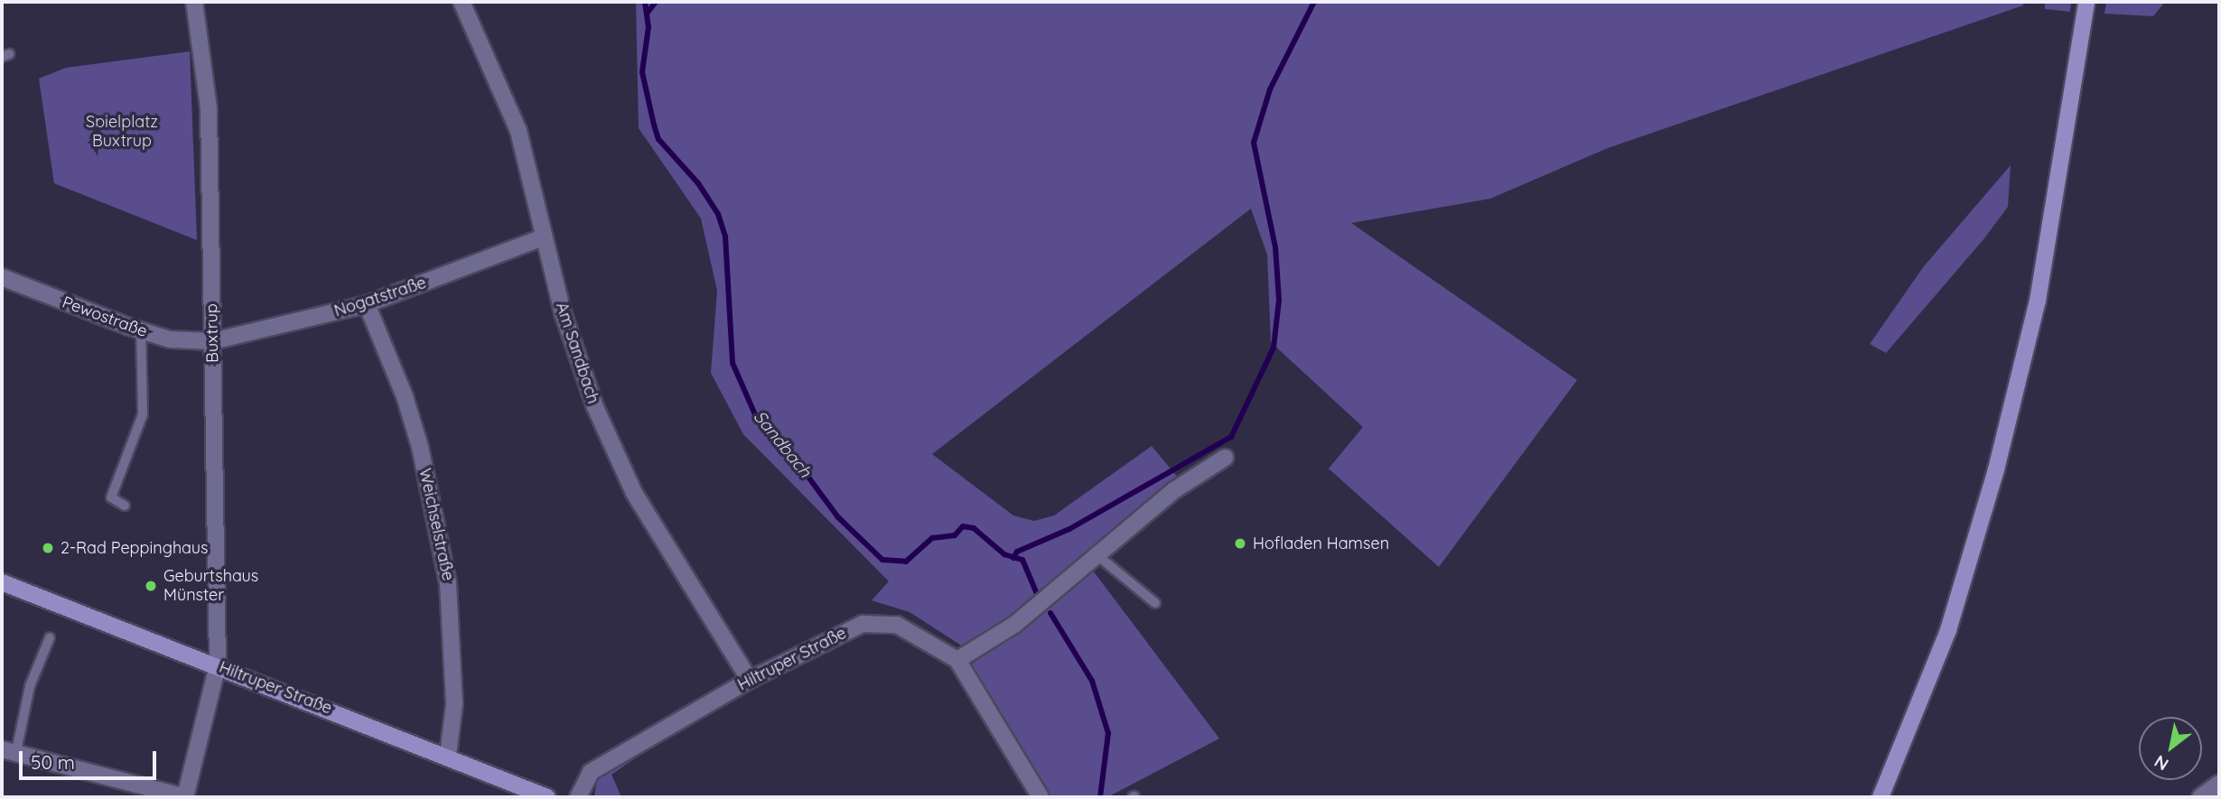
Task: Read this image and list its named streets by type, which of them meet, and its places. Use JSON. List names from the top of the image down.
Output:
{
  "streets": {
    "main road": ["Hiltruper Straße"],
    "street": [
      "Nogatstraße",
      "Pewostraße",
      "Buxtrup",
      "Am Sandbach",
      "Weichselstraße"
    ]
  },
  "crossings": [
    ["Nogatstraße", "Pewostraße"],
    ["Nogatstraße", "Buxtrup"],
    ["Nogatstraße", "Am Sandbach"],
    ["Nogatstraße", "Weichselstraße"],
    ["Pewostraße", "Buxtrup"],
    ["Buxtrup", "Hiltruper Straße"],
    ["Am Sandbach", "Hiltruper Straße"],
    ["Weichselstraße", "Hiltruper Straße"]
  ],
  "water": ["Sandbach"],
  "parks": ["Spielplatz Buxtrup"],
  "places": ["Hofladen Hamsen", "2-Rad Peppinghaus", "Geburtshaus Münster"],
  "scale_bar": "50 m",
  "north": "bottom left"
}
